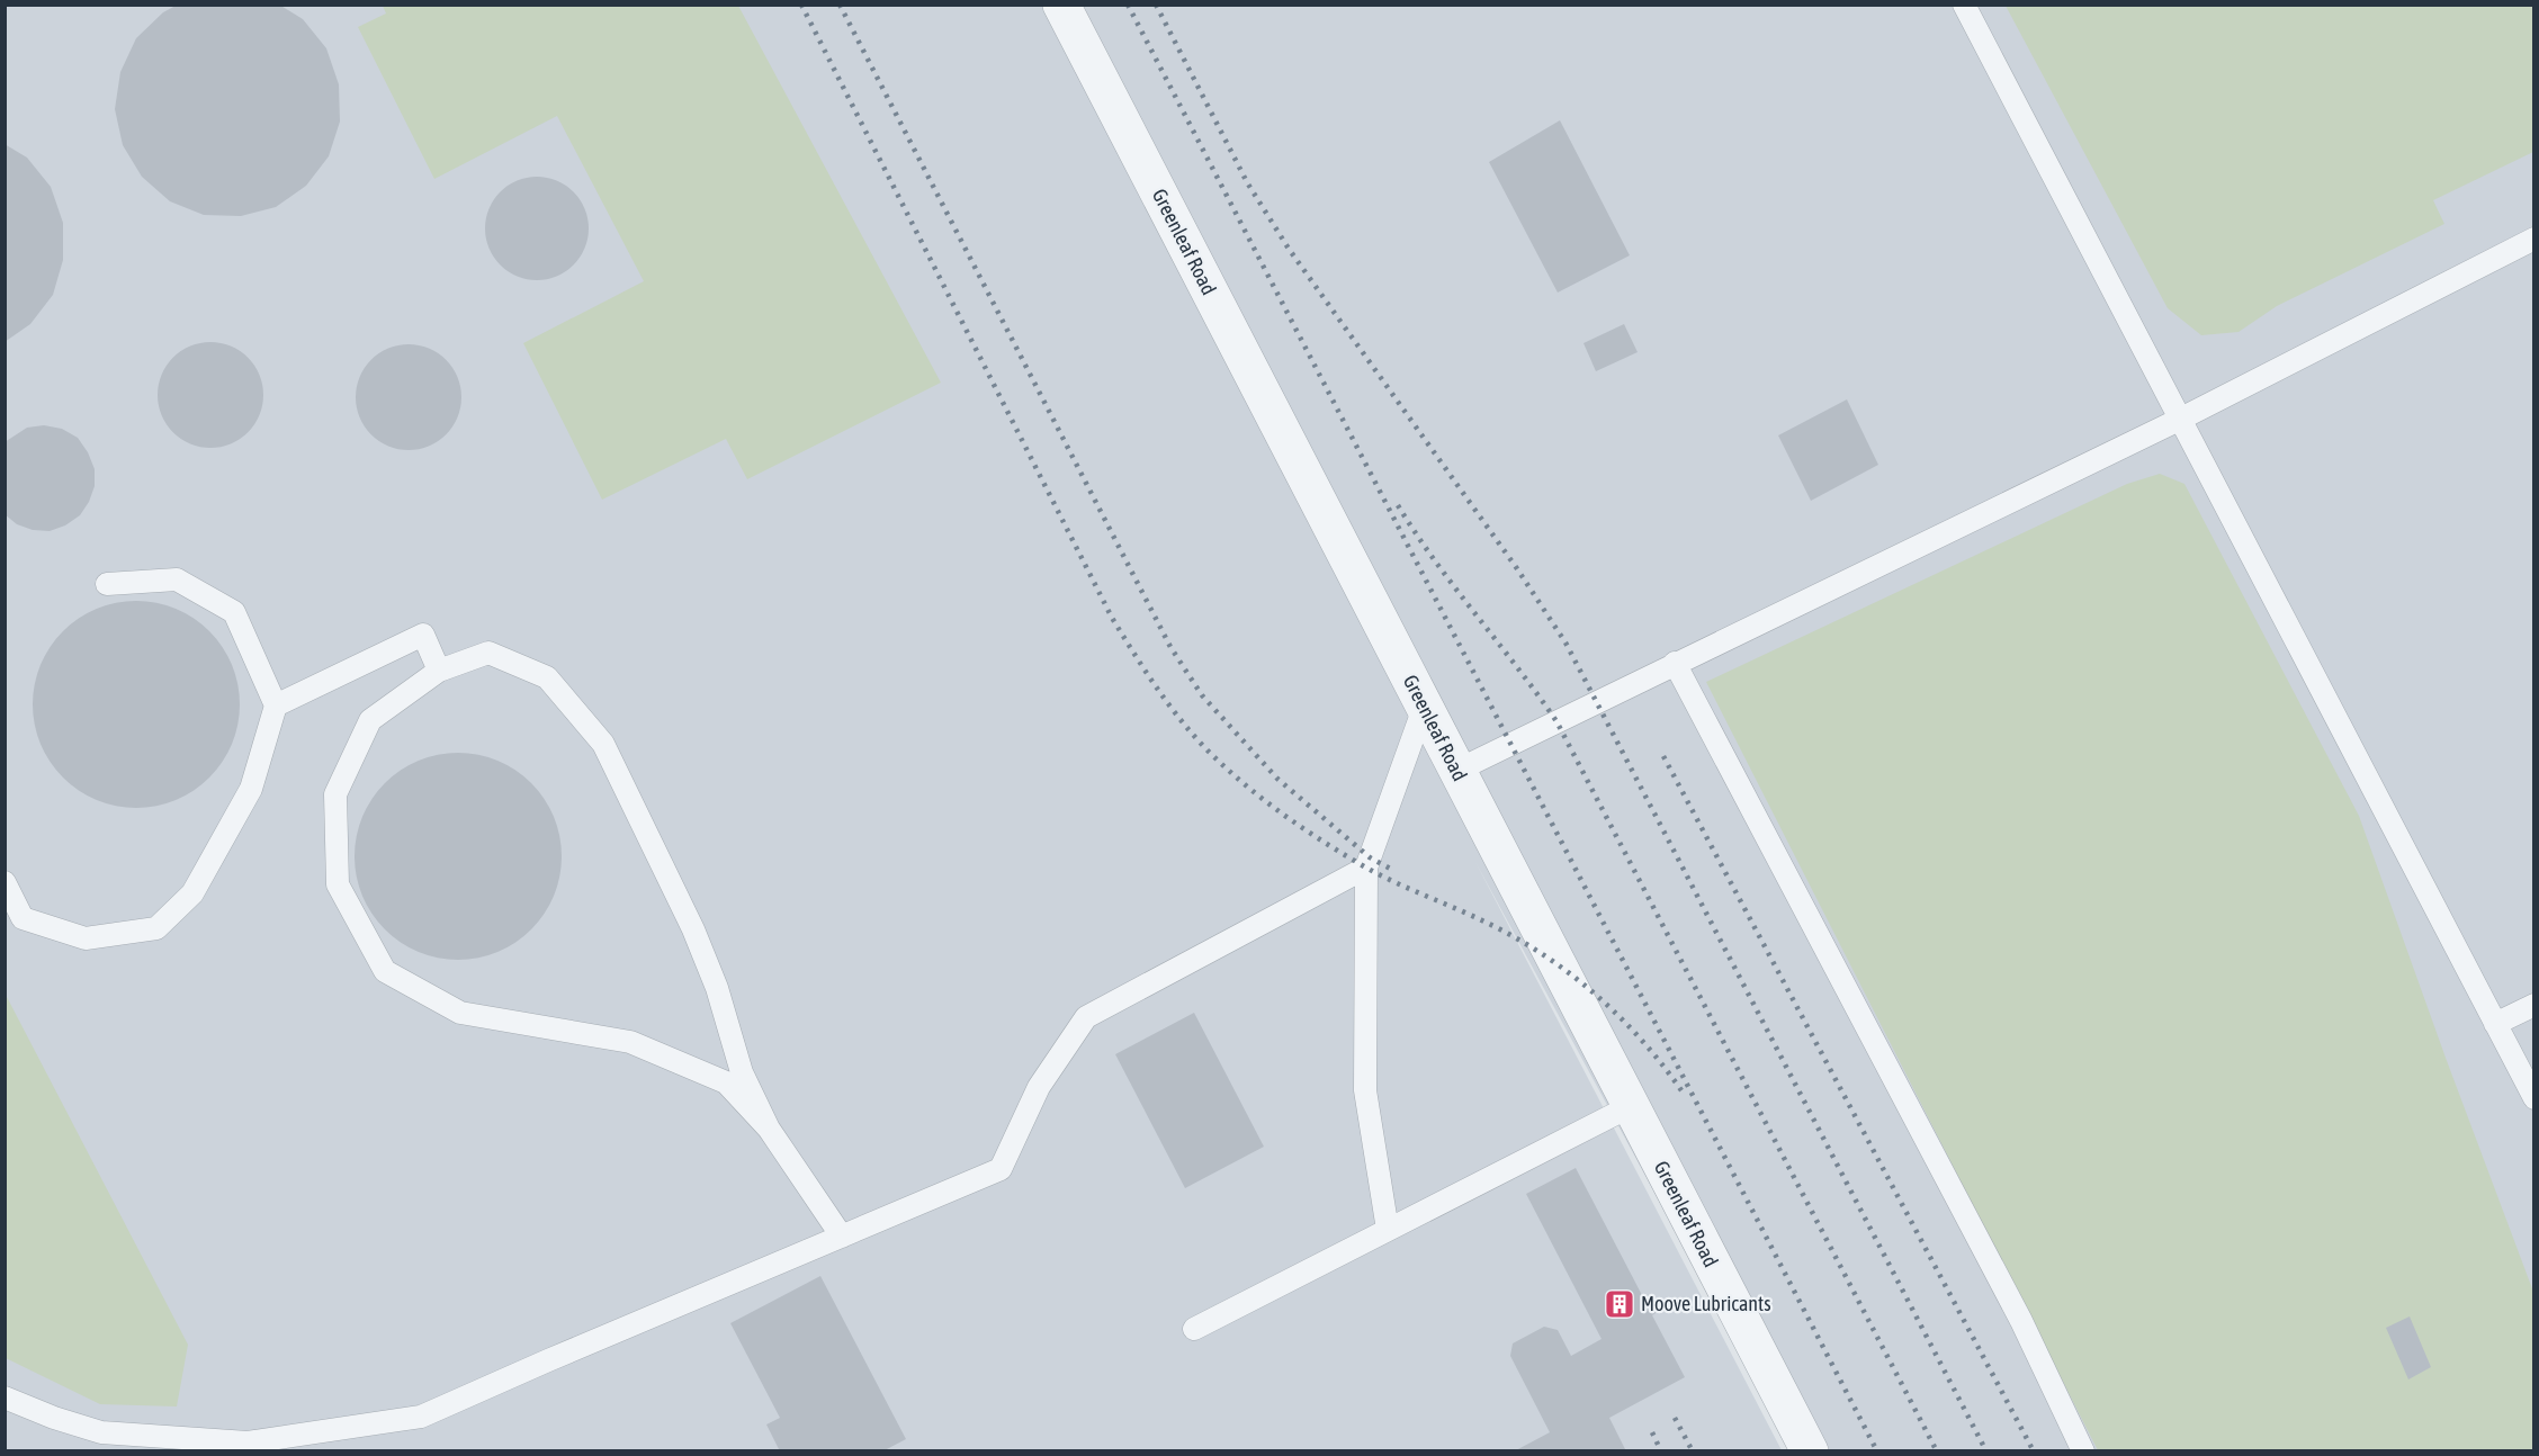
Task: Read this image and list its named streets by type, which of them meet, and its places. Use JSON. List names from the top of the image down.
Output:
{
  "streets": {
    "street": ["Greenleaf Road"]
  },
  "places": {
    "building": ["Moove Lubricants"]
  }
}
